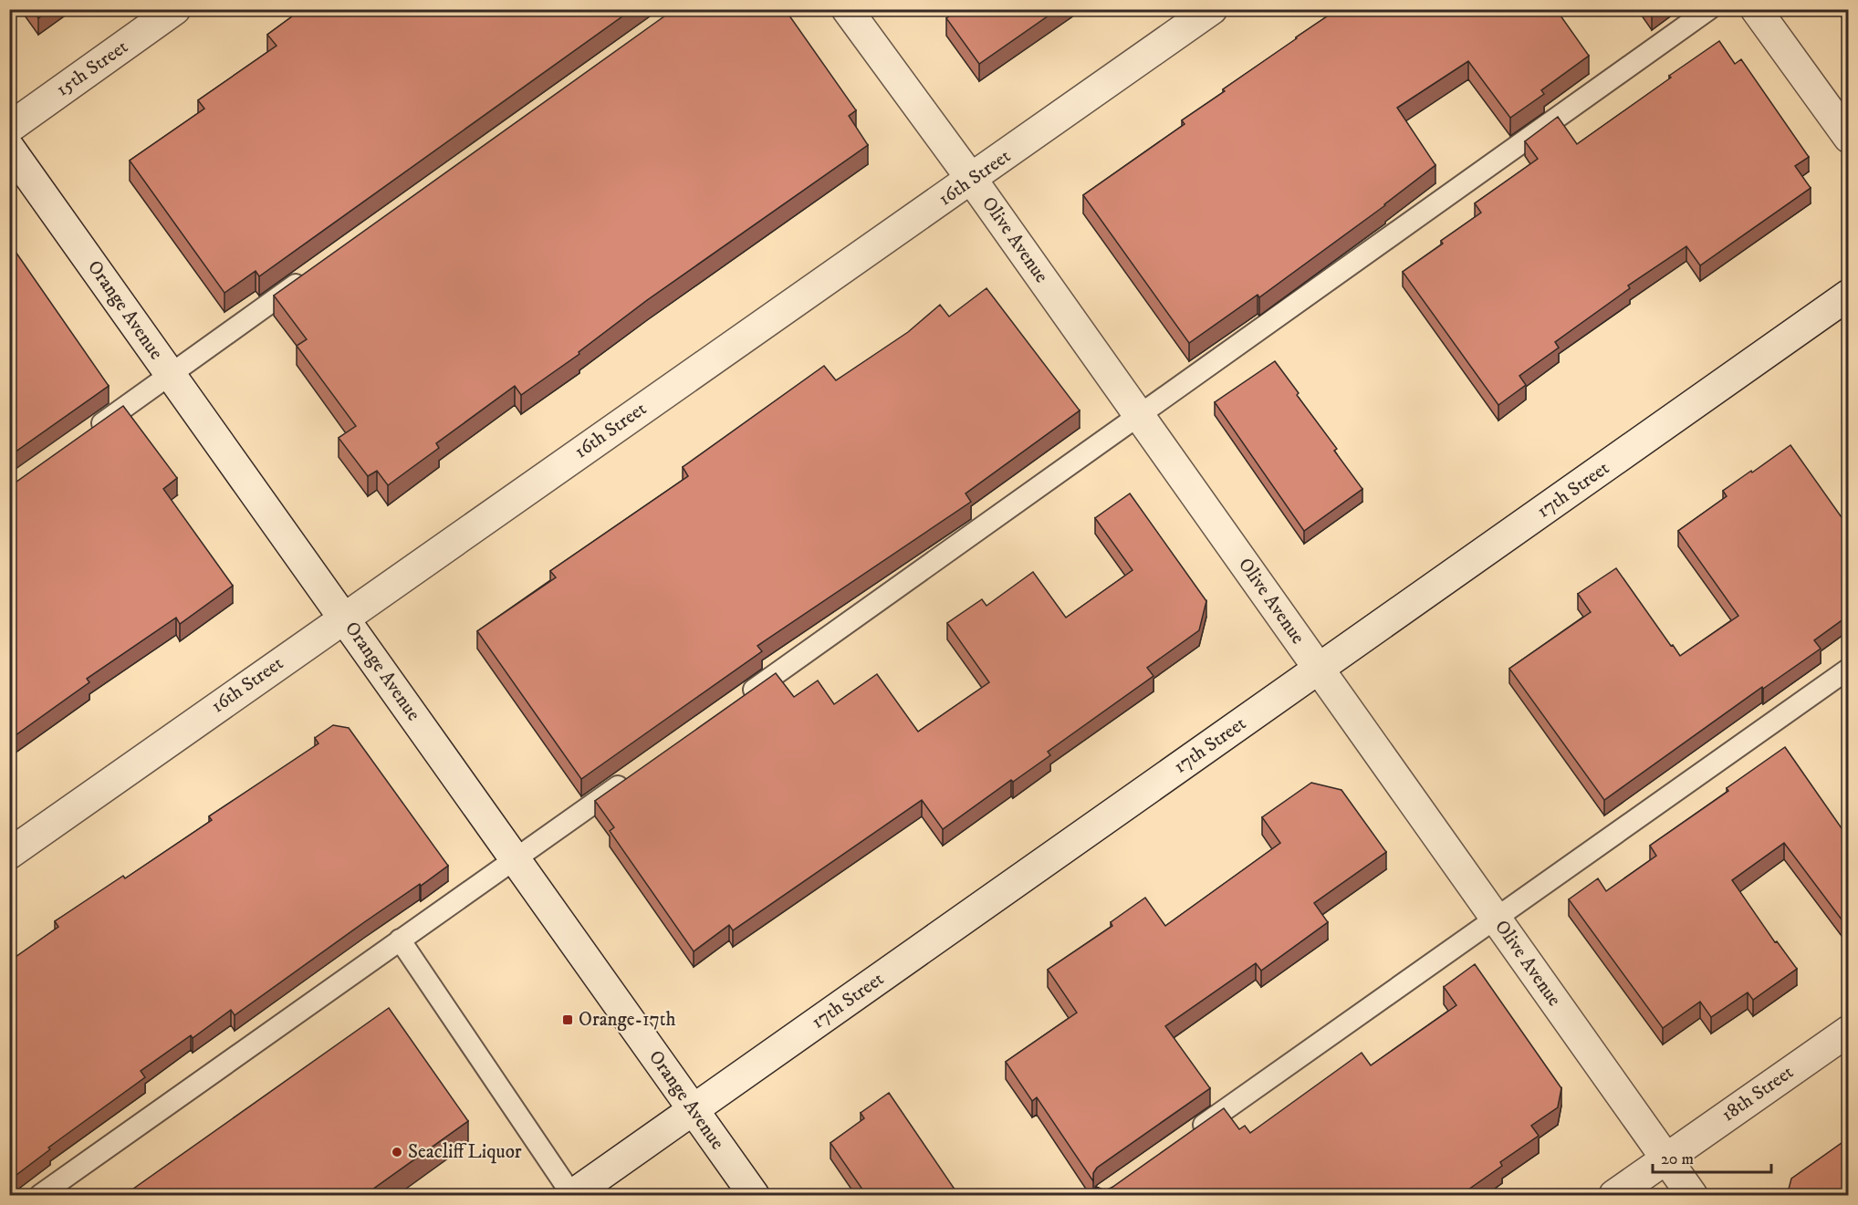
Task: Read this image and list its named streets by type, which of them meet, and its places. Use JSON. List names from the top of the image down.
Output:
{
  "streets": {
    "street": [
      "15th Street",
      "16th Street",
      "Olive Avenue",
      "Orange Avenue",
      "17th Street",
      "18th Street"
    ]
  },
  "crossings": [
    ["16th Street", "Olive Avenue"],
    ["16th Street", "Orange Avenue"],
    ["Olive Avenue", "17th Street"],
    ["Olive Avenue", "18th Street"],
    ["Orange Avenue", "17th Street"]
  ],
  "places": {
    "transit": ["Orange-17th"],
    "other": ["Seacliff Liquor"]
  },
  "scale_bar": "20 m"
}
